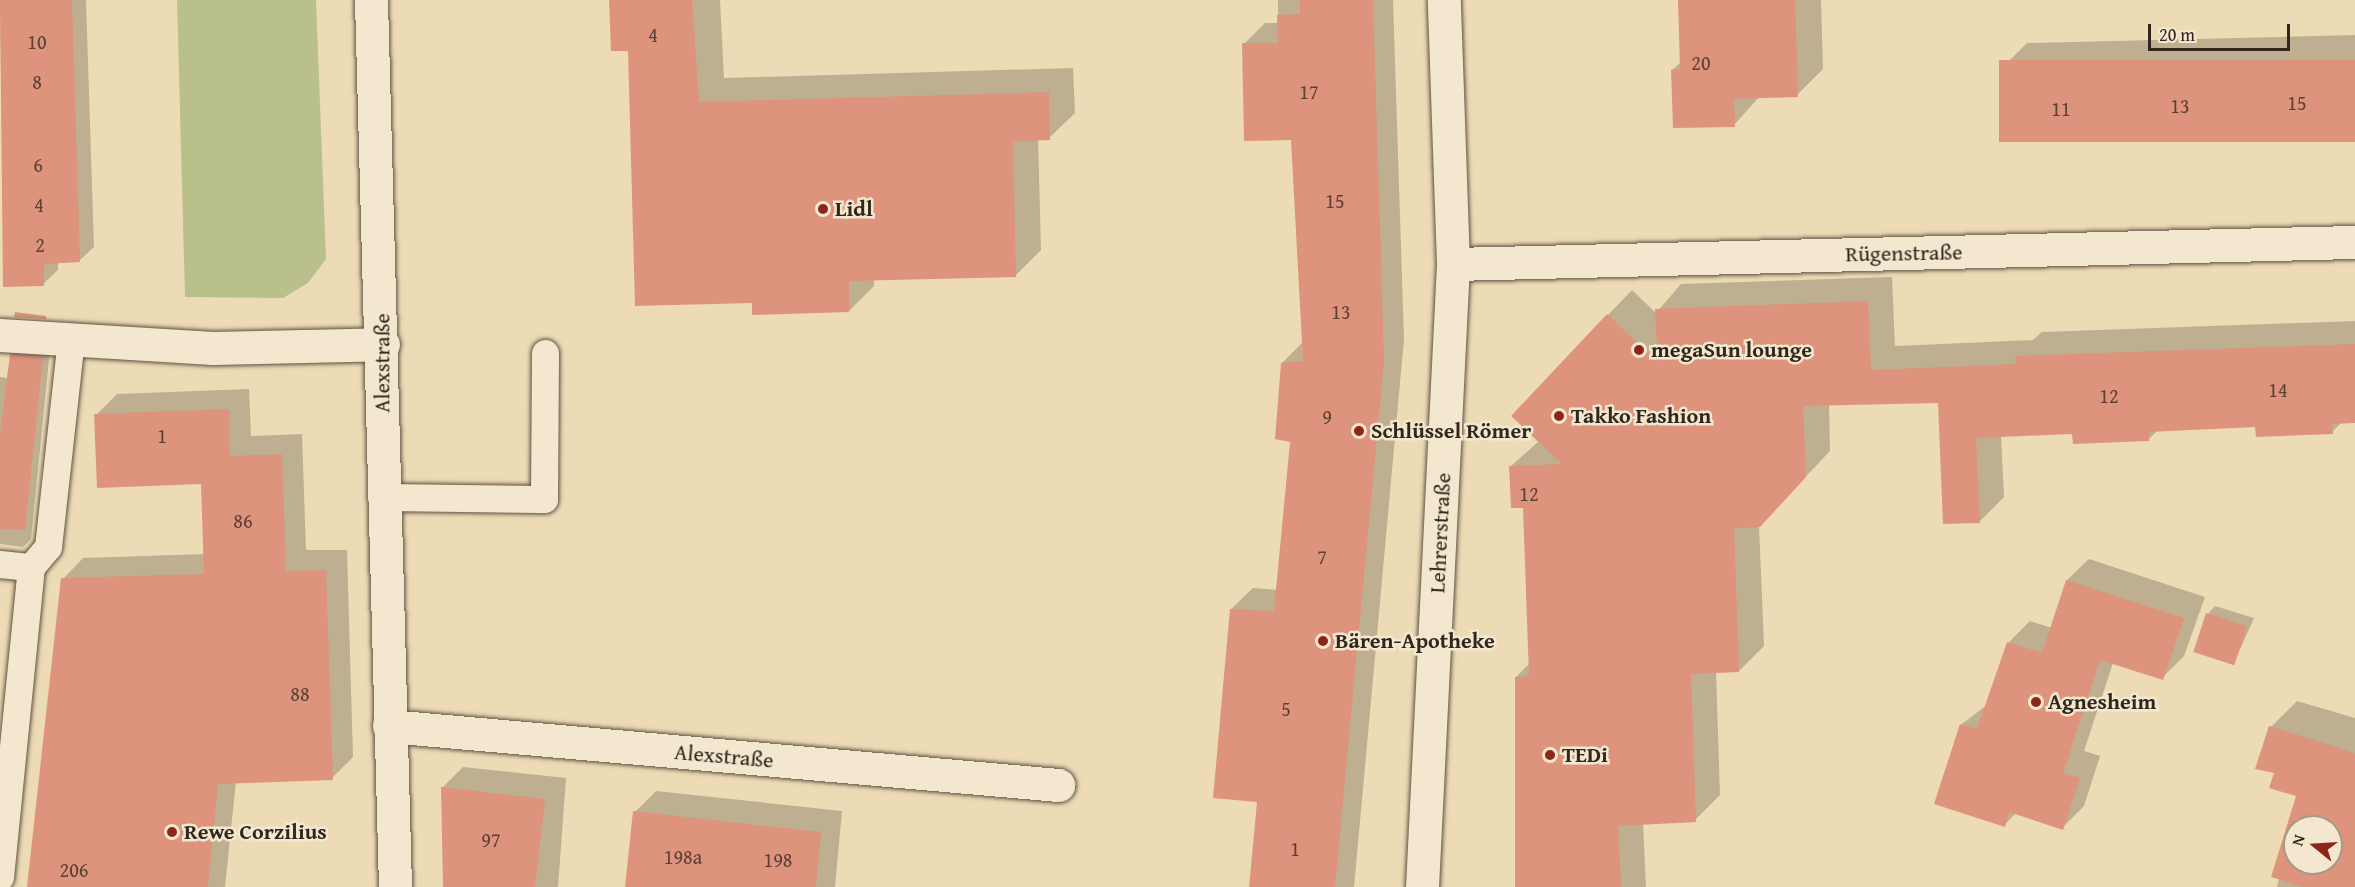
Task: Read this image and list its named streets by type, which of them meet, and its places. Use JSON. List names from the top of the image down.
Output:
{
  "streets": {
    "street": ["Rügenstraße", "Alexstraße", "Lehrerstraße"]
  },
  "crossings": [
    ["Rügenstraße", "Lehrerstraße"]
  ],
  "places": [
    "Lidl",
    "megaSun lounge",
    "Takko Fashion",
    "Schlüssel Römer",
    "Bären-Apotheke",
    "Agnesheim",
    "TEDi",
    "Rewe Corzilius"
  ],
  "house_numbers": [
    "4",
    "10",
    "20",
    "8",
    "17",
    "15",
    "13",
    "11",
    "6",
    "15",
    "4",
    "2",
    "13",
    "14",
    "12",
    "9",
    "1",
    "12",
    "86",
    "7",
    "88",
    "5",
    "97",
    "1",
    "198a",
    "198",
    "206"
  ],
  "scale_bar": "20 m",
  "north": "left"
}
